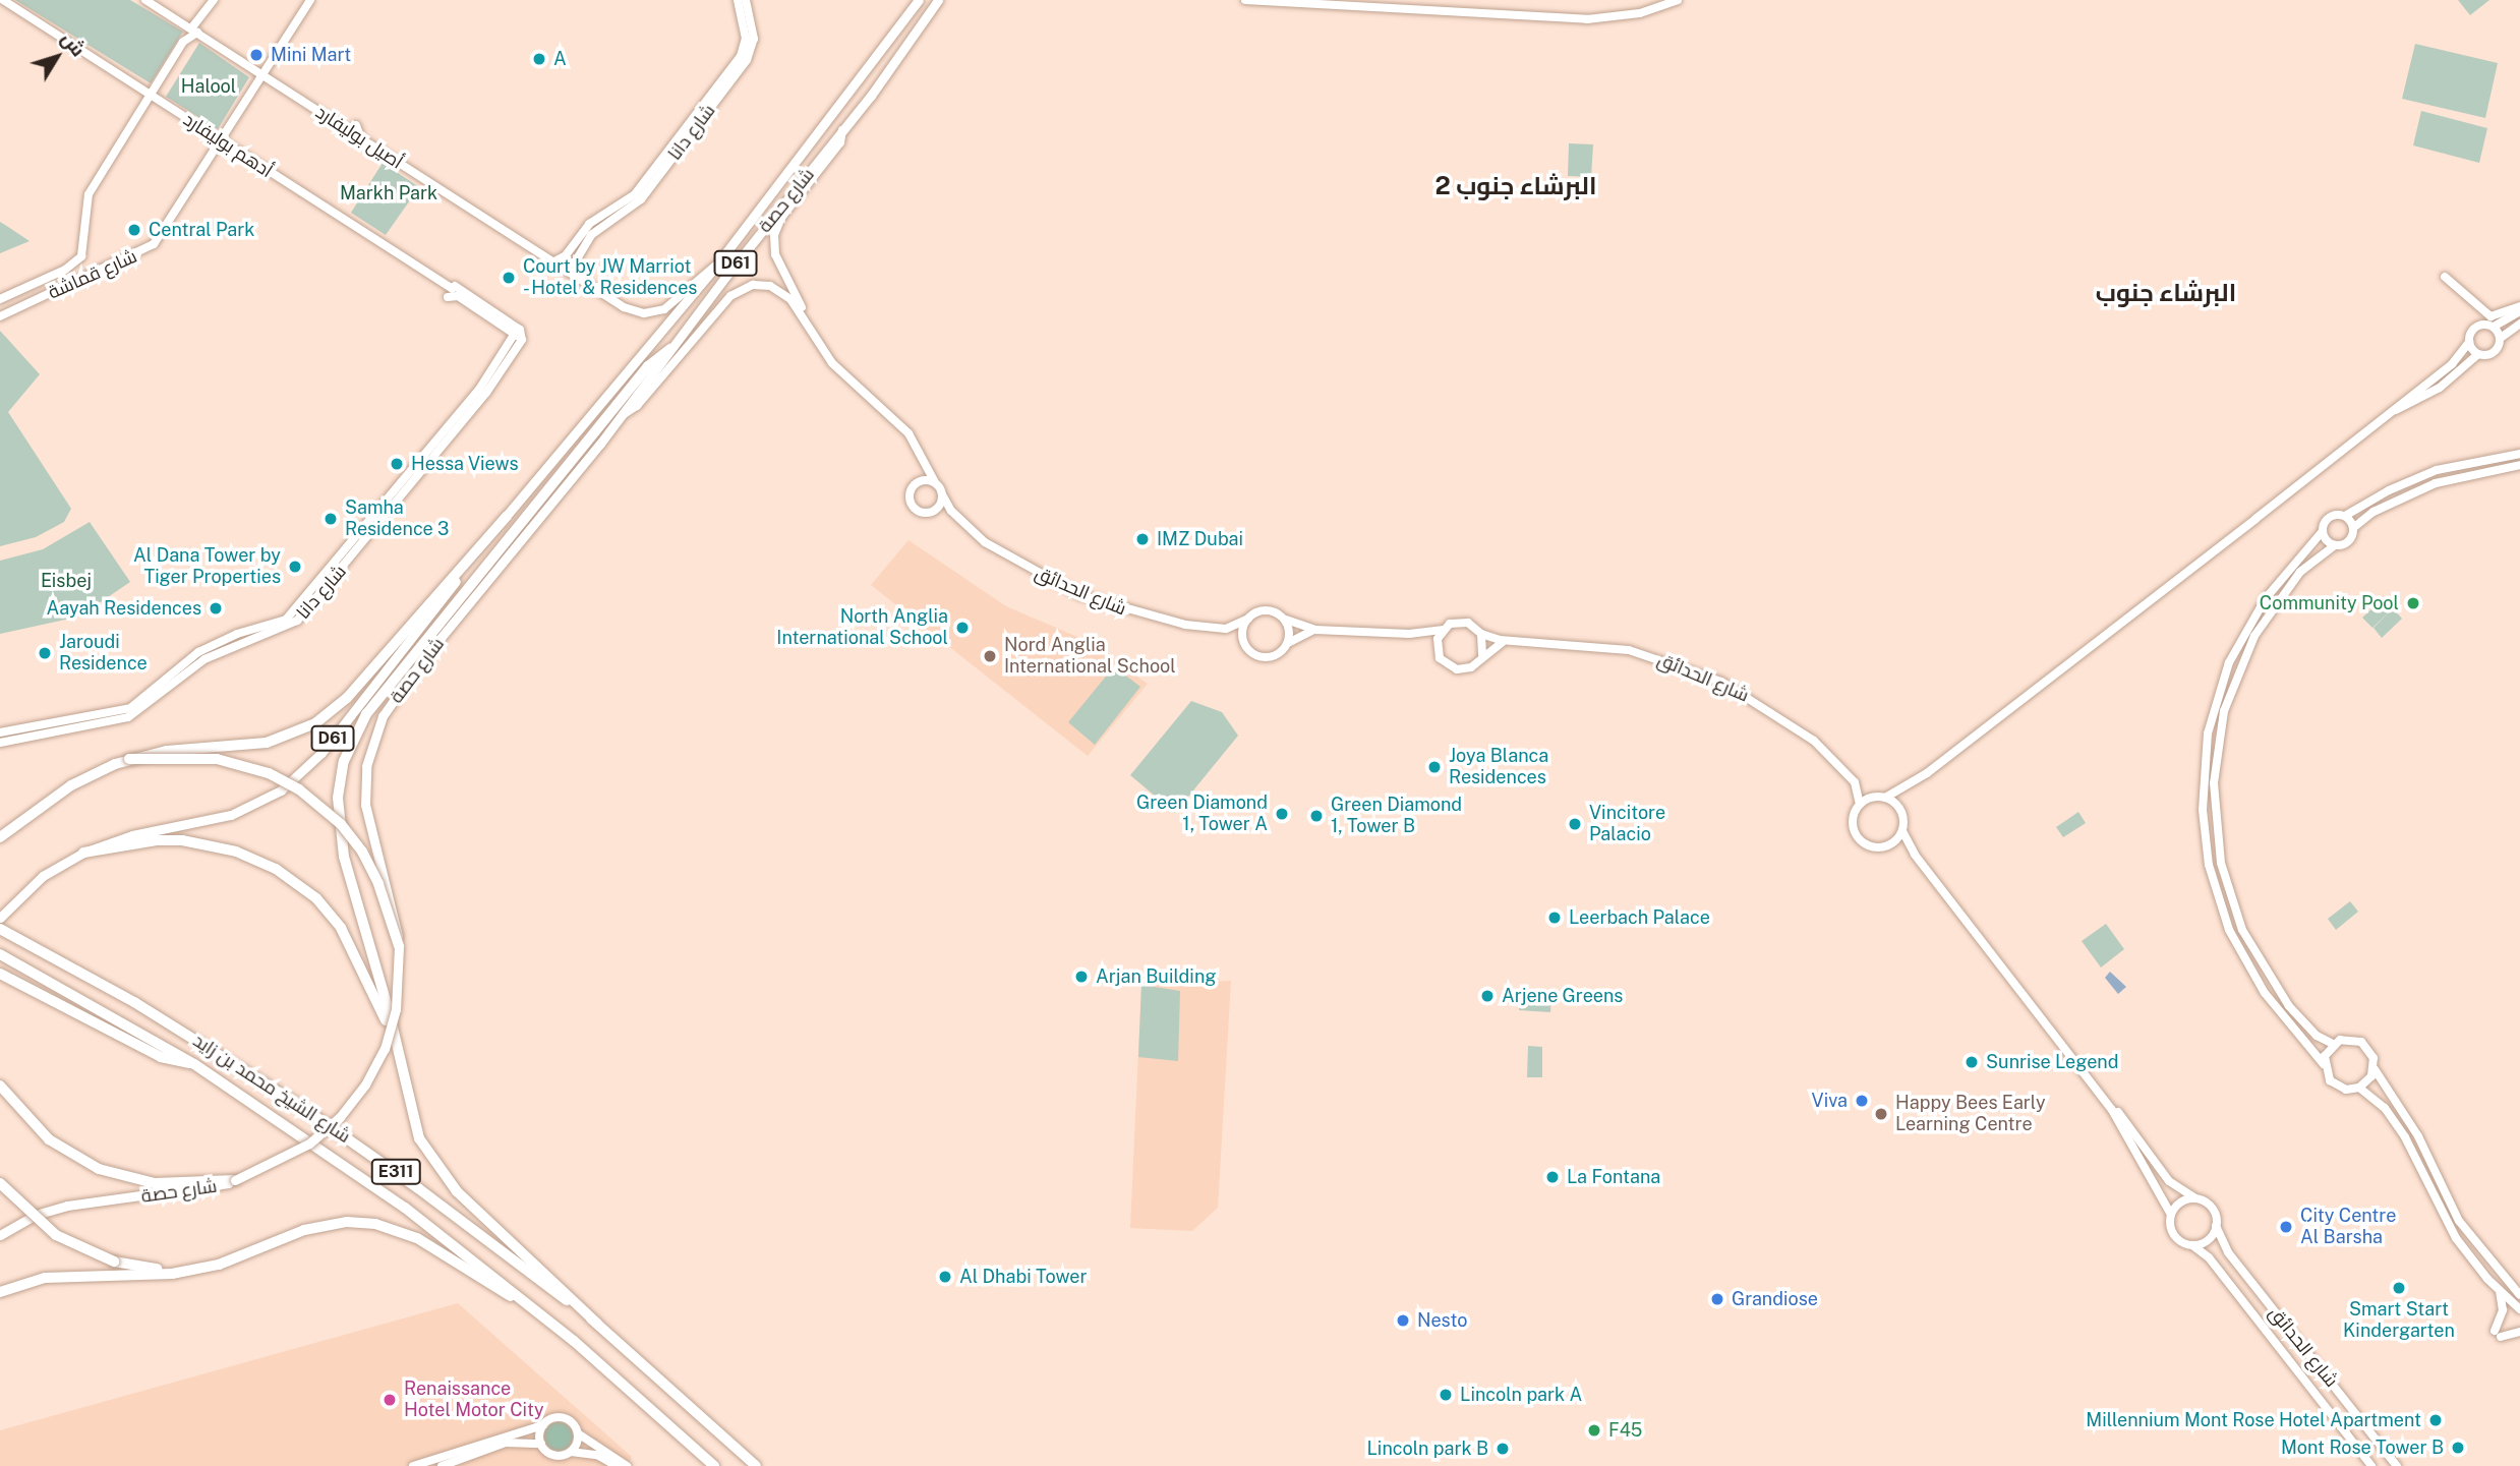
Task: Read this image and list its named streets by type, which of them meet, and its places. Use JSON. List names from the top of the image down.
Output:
{
  "streets": {
    "highway": ["شارع الشيخ محمد بن زايد", "E311"],
    "main road": ["شارع حصة", "D61"],
    "street": [
      "شارع دانا",
      "أصيل بوليفارد",
      "أدهم بوليفارد",
      "شارع قماشة",
      "شارع الحدائق"
    ]
  },
  "crossings": [
    ["شارع دانا", "أصيل بوليفارد"],
    ["شارع دانا", "أدهم بوليفارد"],
    ["أصيل بوليفارد", "شارع حصة"],
    ["أصيل بوليفارد", "شارع قماشة"],
    ["أدهم بوليفارد", "شارع قماشة"]
  ],
  "districts": ["البرشاء جنوب 2", "البرشاء جنوب"],
  "parks": ["Halool", "Markh Park", "Eisbej"],
  "places": [
    "Mini Mart",
    "A",
    "Central Park",
    "Court by JW Marriot - Hotel & Residences",
    "Hessa Views",
    "Samha Residence 3",
    "IMZ Dubai",
    "Al Dana Tower by Tiger Properties",
    "Community Pool",
    "Aayah Residences",
    "North Anglia International School",
    "Jaroudi Residence",
    "Nord Anglia International School",
    "Joya Blanca Residences",
    "Green Diamond 1, Tower A",
    "Green Diamond 1, Tower B",
    "Vincitore Palacio",
    "Leerbach Palace",
    "Arjan Building",
    "Arjene Greens",
    "Sunrise Legend",
    "Viva",
    "Happy Bees Early Learning Centre",
    "La Fontana",
    "City Centre Al Barsha",
    "Al Dhabi Tower",
    "Smart Start Kindergarten",
    "Grandiose",
    "Nesto",
    "Lincoln park A",
    "Renaissance Hotel Motor City",
    "Millennium Mont Rose Hotel Apartment",
    "F45",
    "Mont Rose Tower B",
    "Lincoln park B"
  ],
  "north": "top right"
}
